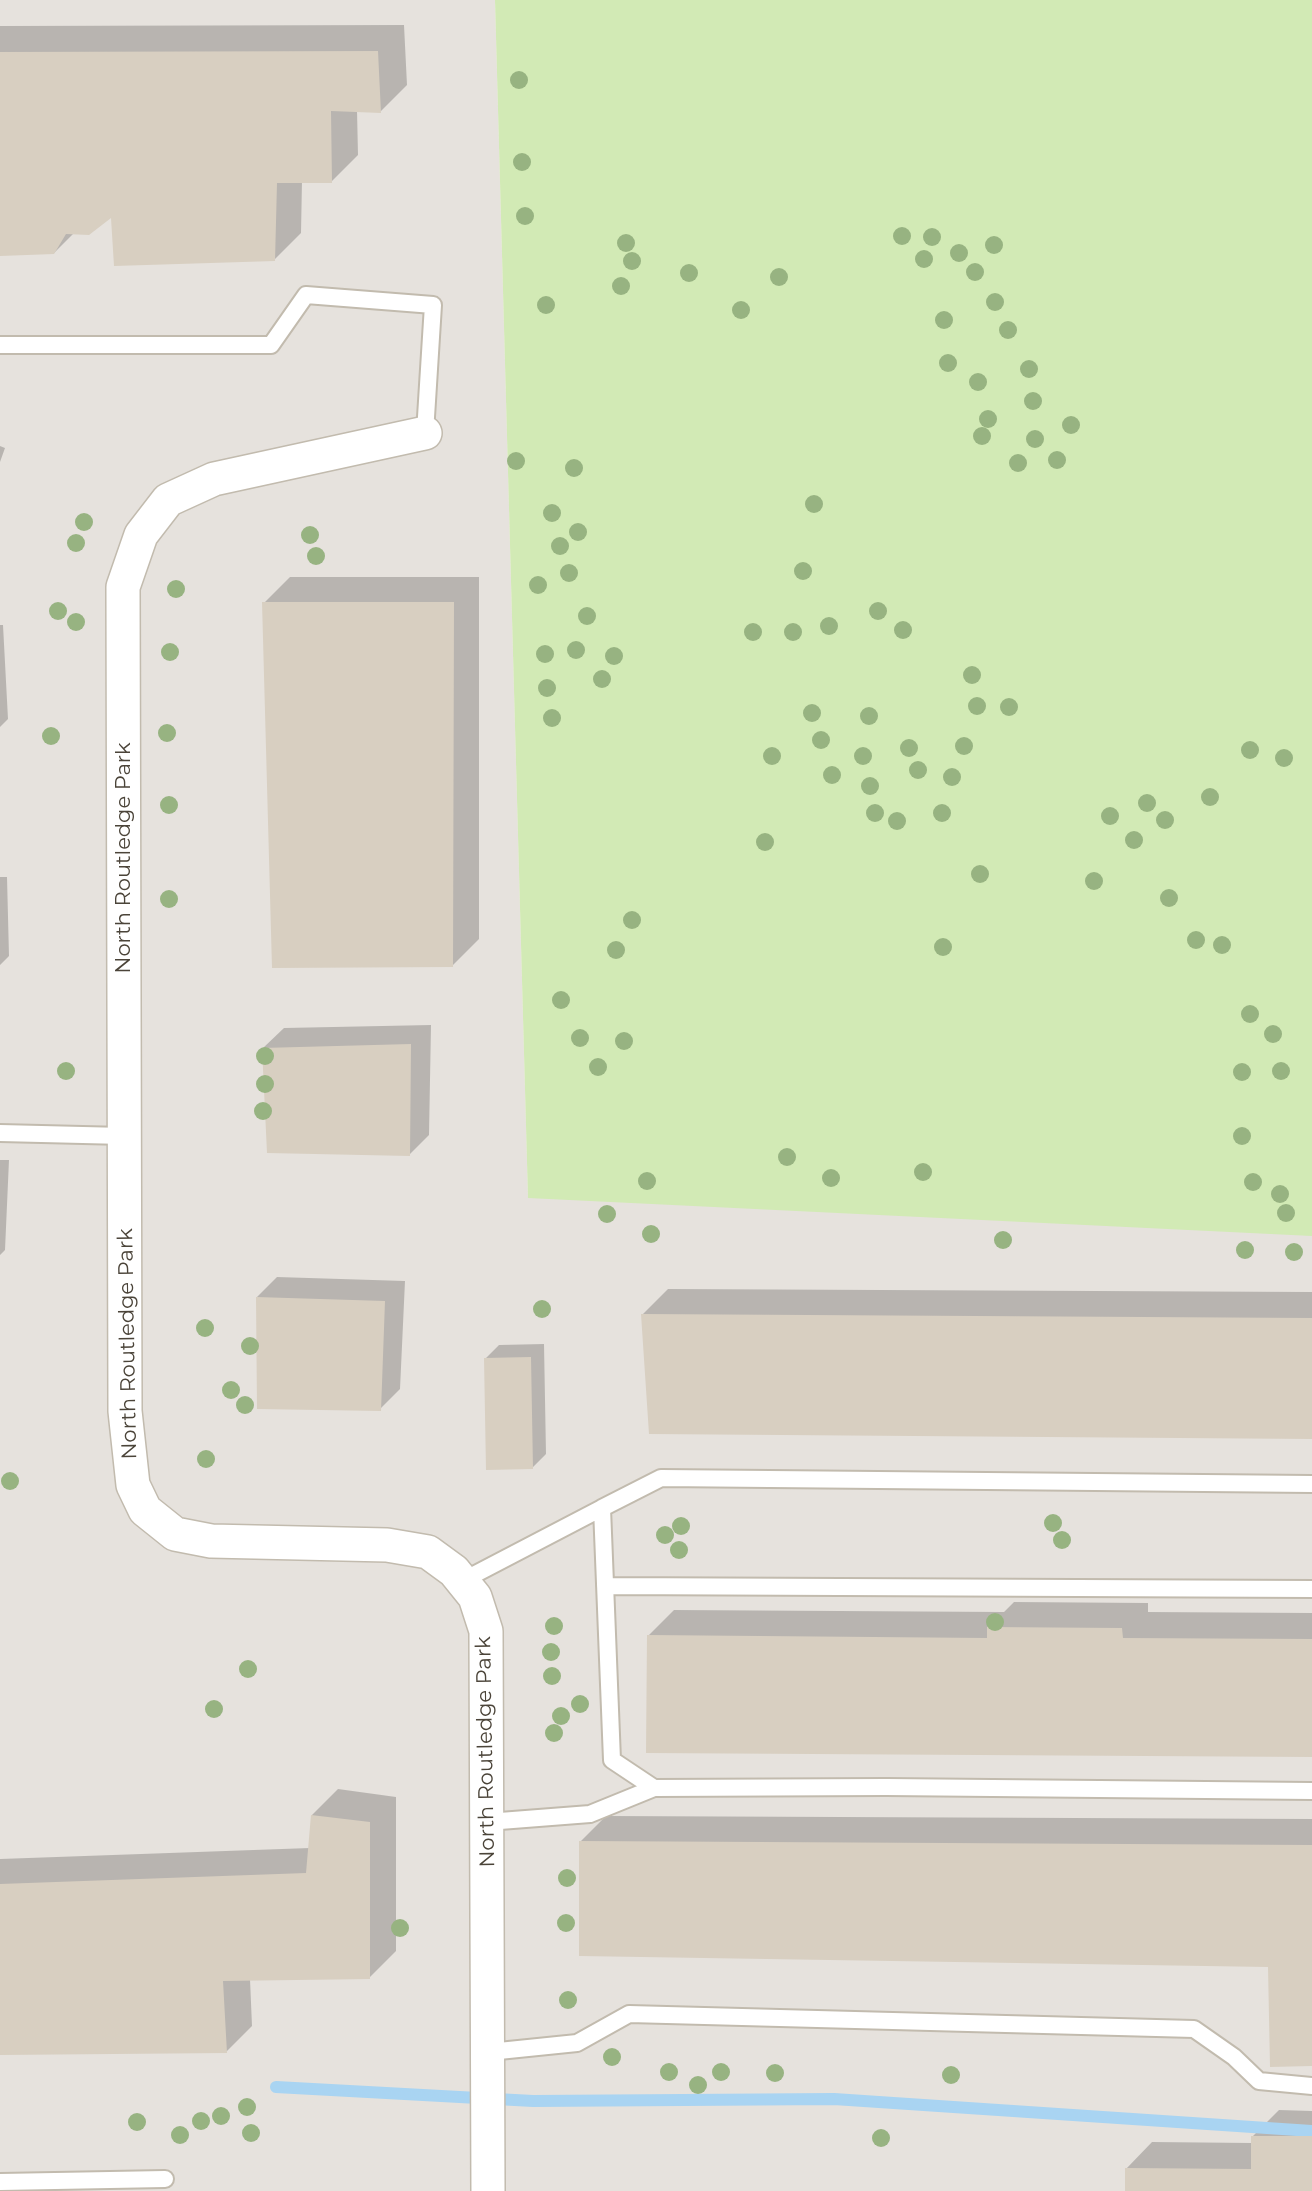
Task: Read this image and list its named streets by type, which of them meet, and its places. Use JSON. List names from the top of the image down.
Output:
{
  "streets": {
    "street": ["North Routledge Park"]
  }
}
